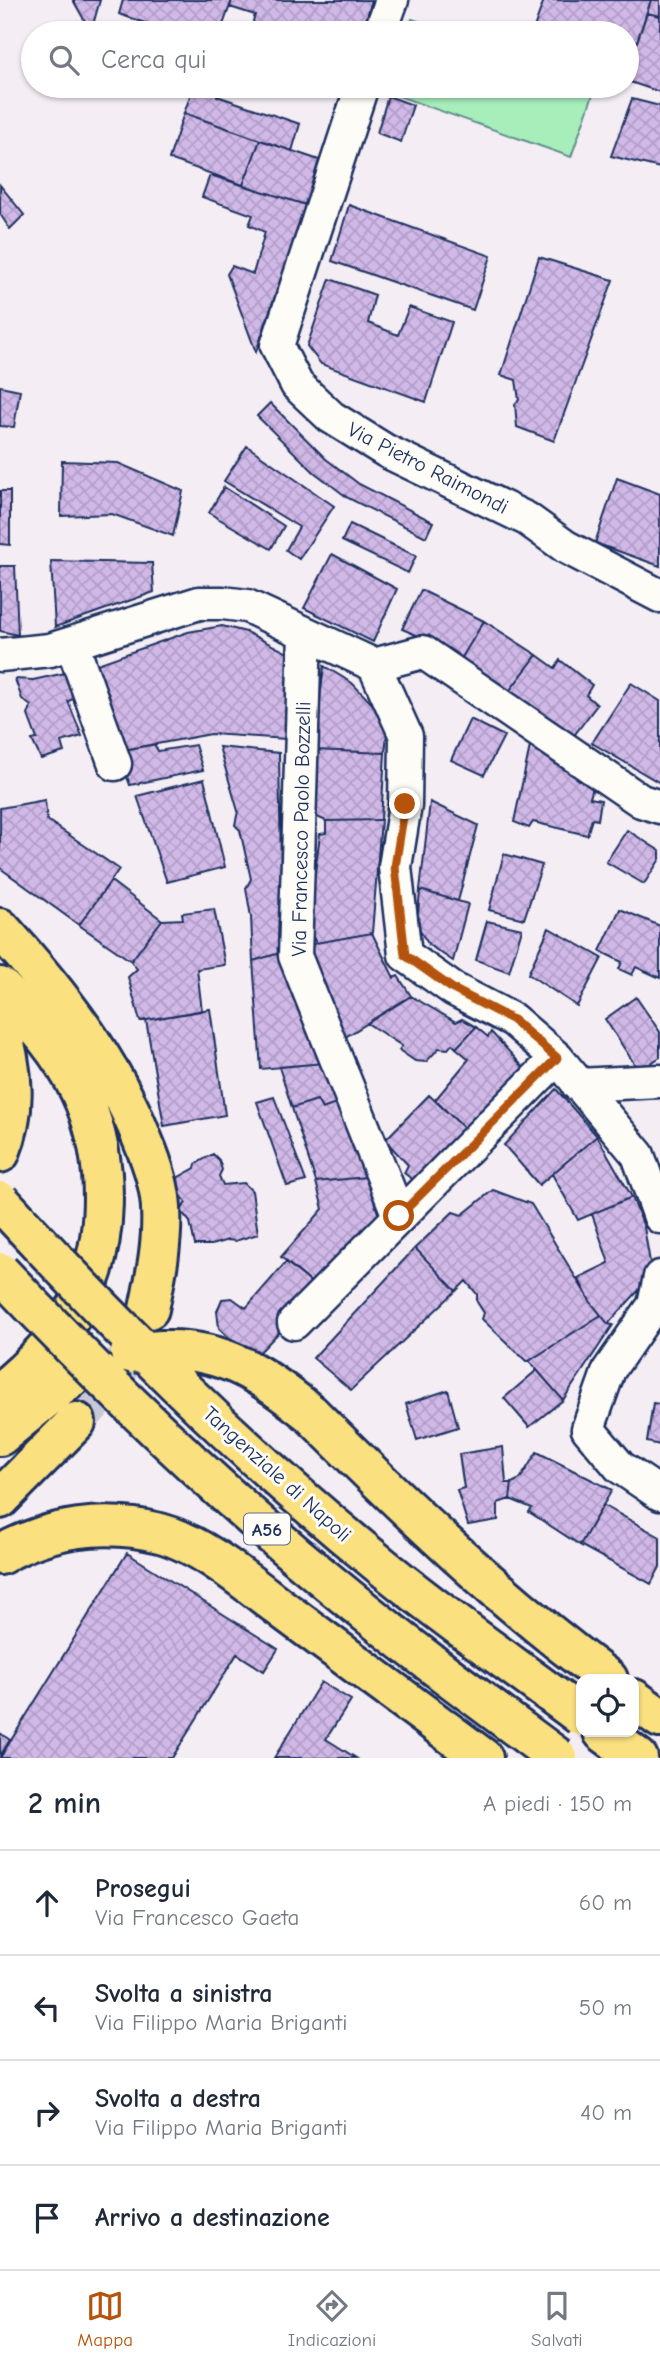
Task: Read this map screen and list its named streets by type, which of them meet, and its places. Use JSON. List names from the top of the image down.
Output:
{
  "streets": {
    "highway": ["Tangenziale di Napoli", "A56"],
    "street": ["Via Pietro Raimondi", "Via Francesco Paolo Bozzelli"]
  },
  "page": {
    "search": "Cerca qui",
    "heading": ["2 min", "A piedi · 150 m"],
    "list": [
      ["Prosegui", "Via Francesco Gaeta", "60 m"],
      ["Svolta a sinistra", "Via Filippo Maria Briganti", "50 m"],
      ["Svolta a destra", "Via Filippo Maria Briganti", "40 m"],
      "Arrivo a destinazione"
    ],
    "nav": ["Mappa", "Indicazioni", "Salvati"]
  }
}
